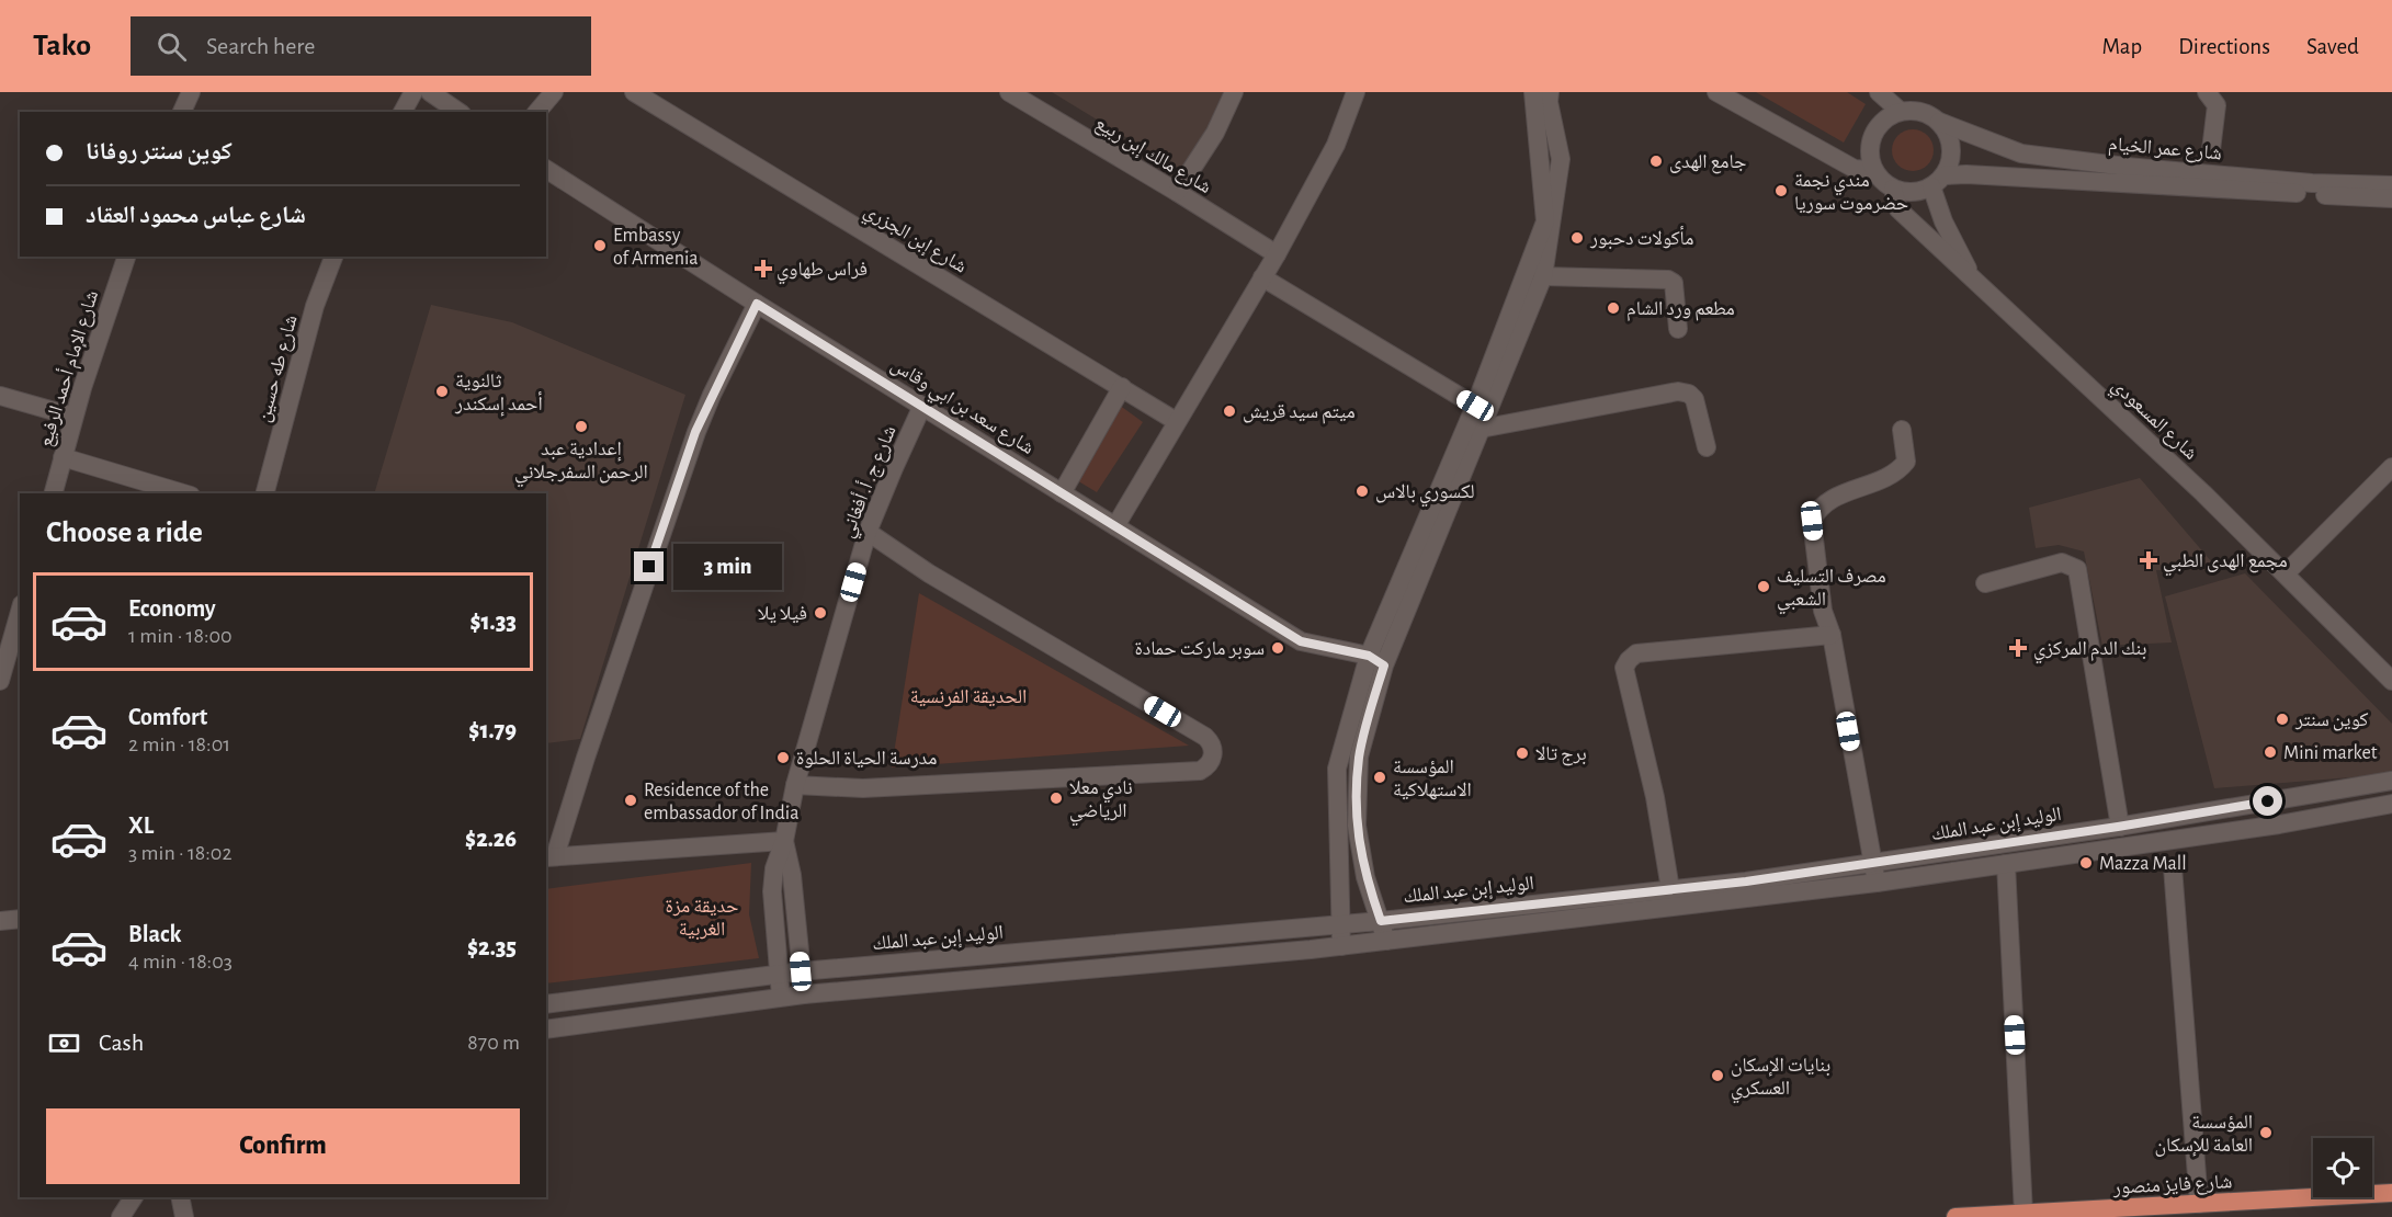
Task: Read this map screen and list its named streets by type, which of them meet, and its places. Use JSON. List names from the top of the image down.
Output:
{
  "streets": {
    "highway": ["شارع فايز منصور"],
    "street": [
      "شارع عمر الخيام",
      "شارع مالك إبن ربيع",
      "شارع إبن الجزري",
      "شارع الإمام أحمد الرفيع",
      "شارع طه حسين",
      "شارع سعد بن ابي وقاس",
      "شارع المسعودي",
      "شارع ج. أ. أفغاني",
      "الوليد إبن عبد الملك"
    ]
  },
  "crossings": [
    ["شارع عمر الخيام", "شارع المسعودي"],
    ["شارع سعد بن ابي وقاس", "شارع ج. أ. أفغاني"],
    ["شارع ج. أ. أفغاني", "الوليد إبن عبد الملك"]
  ],
  "parks": ["الحديقة الفرنسية", "حديقة مزة الغربية"],
  "places": {
    "other": [
      "جامع الهدى",
      "مندي نجمة حضرموت سوريا",
      "مأكولات دحبور",
      "Embassy of Armenia",
      "مطعم ورد الشام",
      "ثالنوية أحمد إسكندر",
      "ميتم سيد قريش",
      "إعدادية عبد الرحمن السفرجلاني",
      "لكسوري بالاس",
      "مصرف التسليف الشعبي",
      "فيلا يلا",
      "سوبر ماركت حمادة",
      "كوين سنتر",
      "Mini market",
      "برج تالا",
      "مدرسة الحياة الحلوة",
      "المؤسسة الاستهلاكية",
      "نادي معلا الرياضي",
      "Residence of the embassador of India",
      "Mazza Mall",
      "بنايات الإسكان العسكري",
      "المؤسسة العامة للإسكان"
    ],
    "health": ["فراس طهاوي", "مجمع الهدى الطبي", "بنك الدم المركزي"]
  },
  "page": {
    "header": "Tako",
    "search": "Search here",
    "nav": ["Map", "Directions", "Saved"],
    "banner": ["كوين سنتر روفانا", "شارع عباس محمود العقاد"],
    "heading": "Choose a ride",
    "bubble": "3 min",
    "list": [
      {
        "name": "Economy",
        "note": "1 min · 18:00",
        "value": "$1.33"
      },
      {
        "name": "Comfort",
        "note": "2 min · 18:01",
        "value": "$1.79"
      },
      {
        "name": "XL",
        "note": "3 min · 18:02",
        "value": "$2.26"
      },
      {
        "name": "Black",
        "note": "4 min · 18:03",
        "value": "$2.35"
      }
    ],
    "pay": ["Cash", "870 m"],
    "buttons": "Confirm"
  }
}
